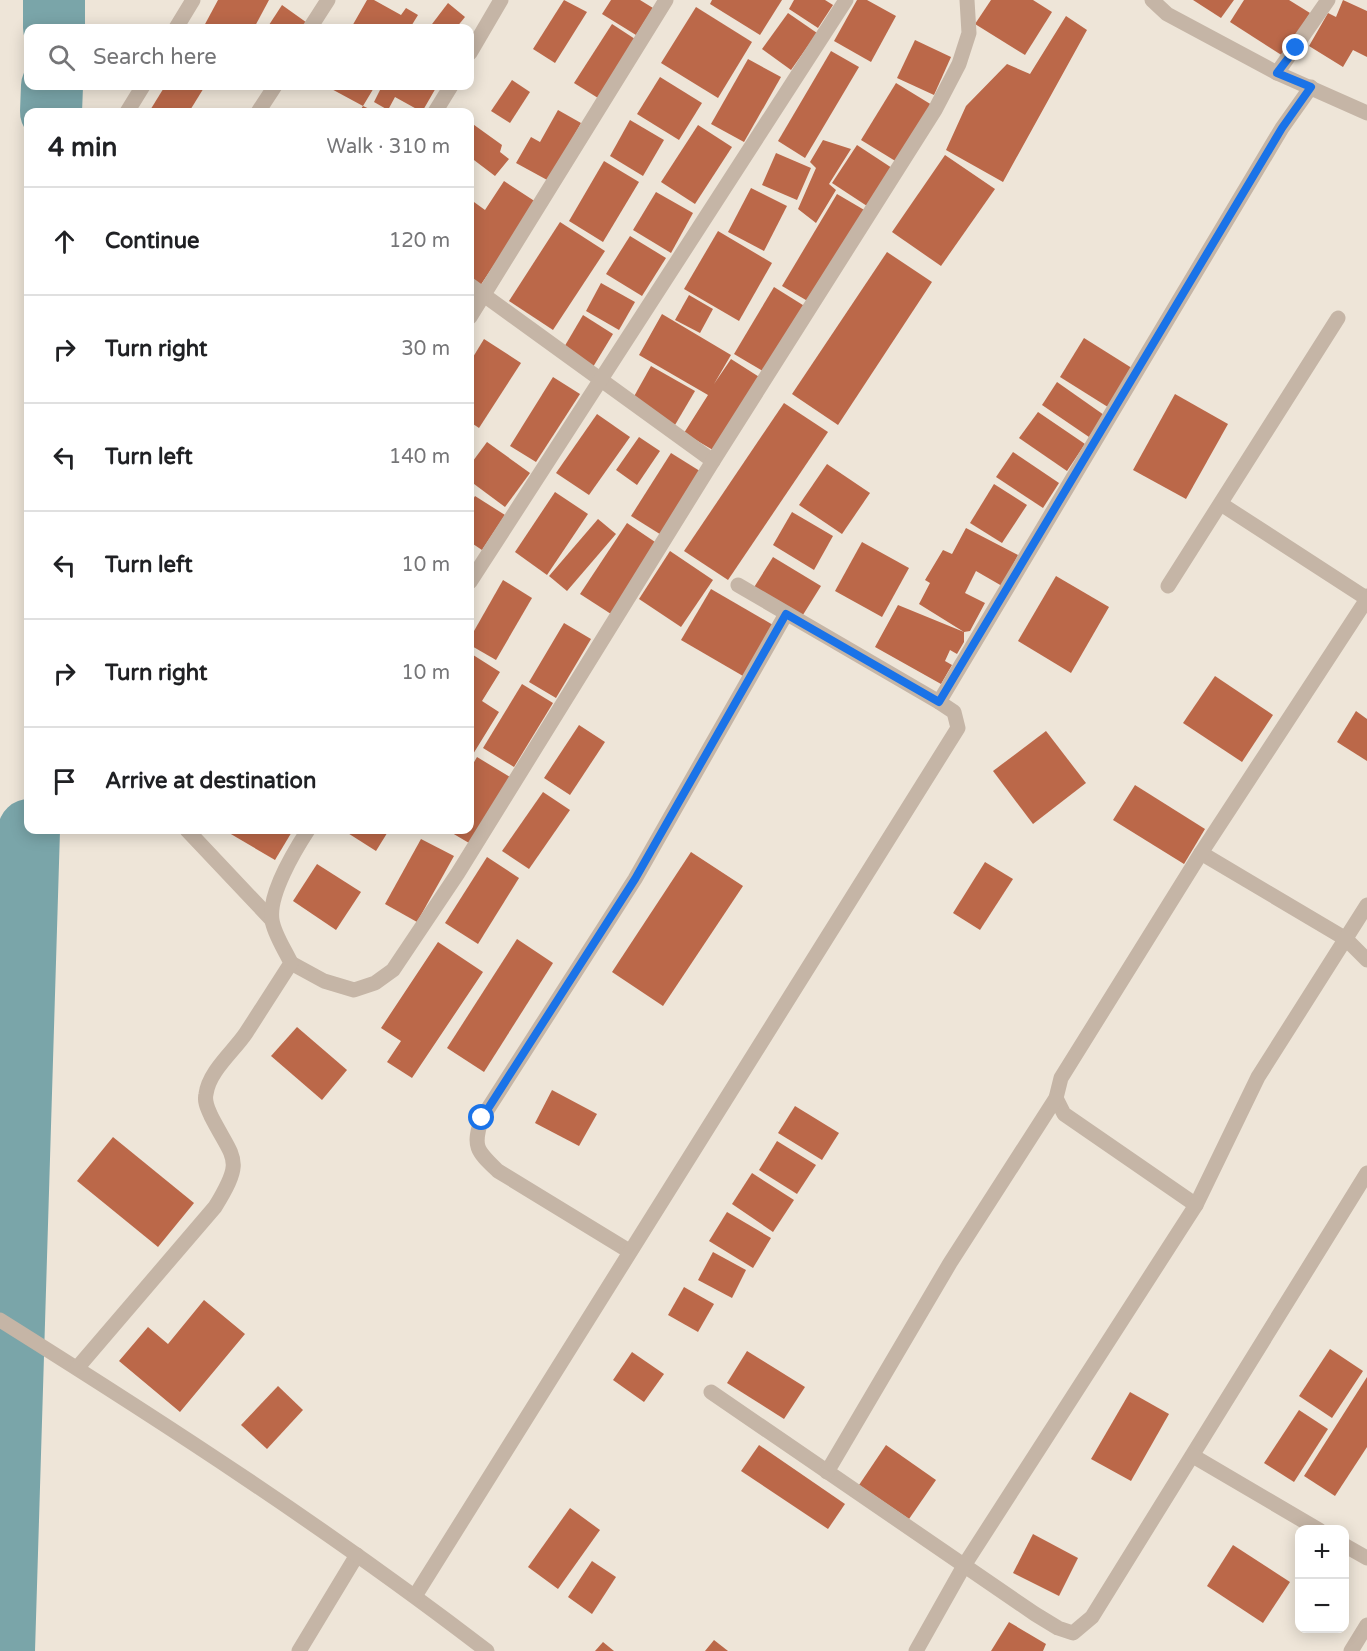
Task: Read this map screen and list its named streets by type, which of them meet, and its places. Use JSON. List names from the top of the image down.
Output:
{
  "page": {
    "search": "Search here",
    "heading": ["4 min", "Walk · 310 m"],
    "list": [
      ["Continue", "120 m"],
      ["Turn right", "30 m"],
      ["Turn left", "140 m"],
      ["Turn left", "10 m"],
      ["Turn right", "10 m"],
      "Arrive at destination"
    ],
    "map_buttons": ["+", "−"]
  }
}
